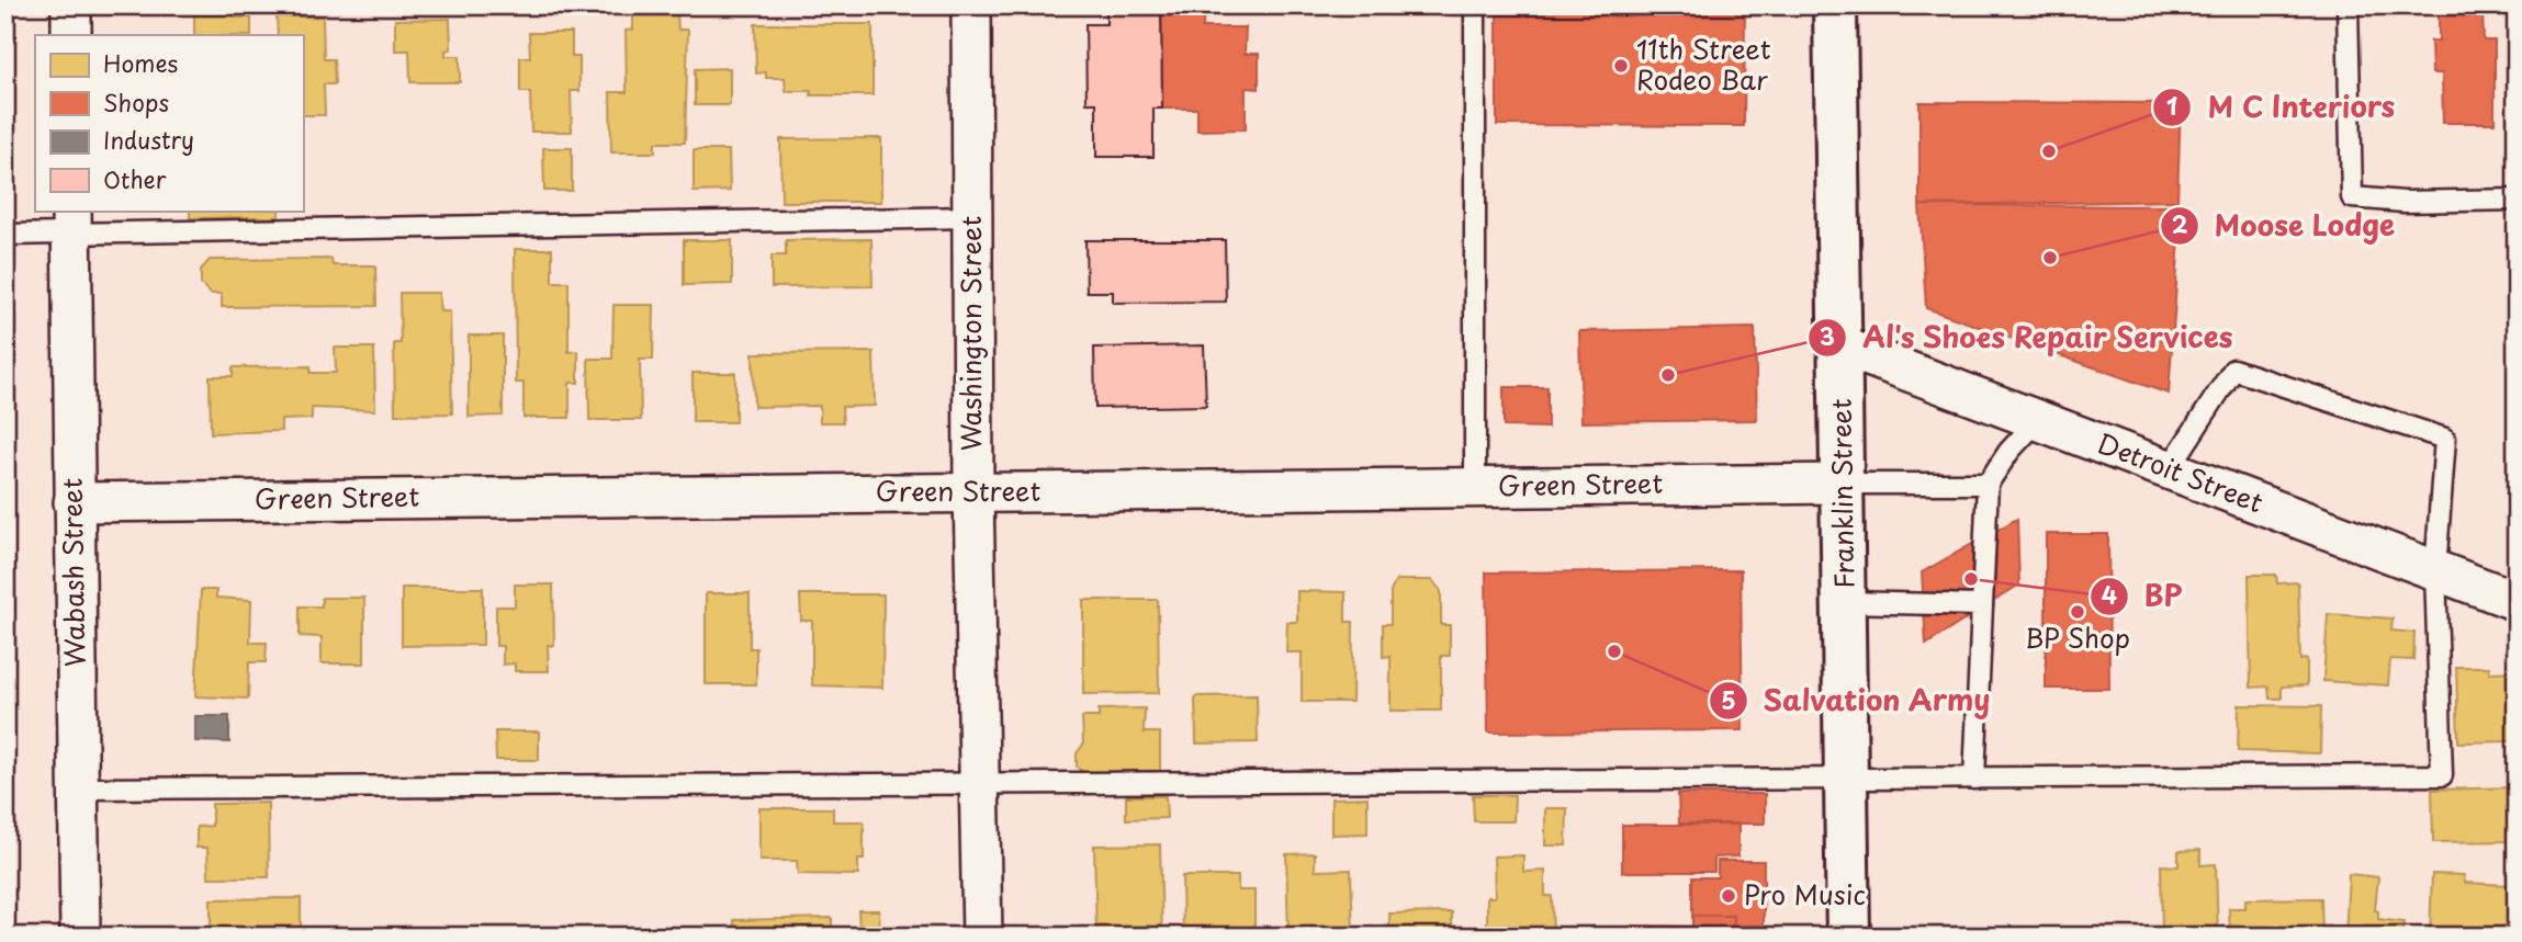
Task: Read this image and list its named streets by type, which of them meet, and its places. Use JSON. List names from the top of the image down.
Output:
{
  "streets": {
    "main road": ["Franklin Street"],
    "street": [
      "Washington Street",
      "Detroit Street",
      "Green Street",
      "Wabash Street"
    ]
  },
  "crossings": [
    ["Washington Street", "Green Street"],
    ["Detroit Street", "Franklin Street"],
    ["Green Street", "Franklin Street"],
    ["Green Street", "Wabash Street"]
  ],
  "places": [
    "11th Street Rodeo Bar",
    "M C Interiors",
    "Moose Lodge",
    "Al's Shoes Repair Services",
    "BP",
    "BP Shop",
    "Salvation Army",
    "Pro Music"
  ],
  "legend": [
    "Homes",
    "Shops",
    "Industry",
    "Other"
  ]
}
